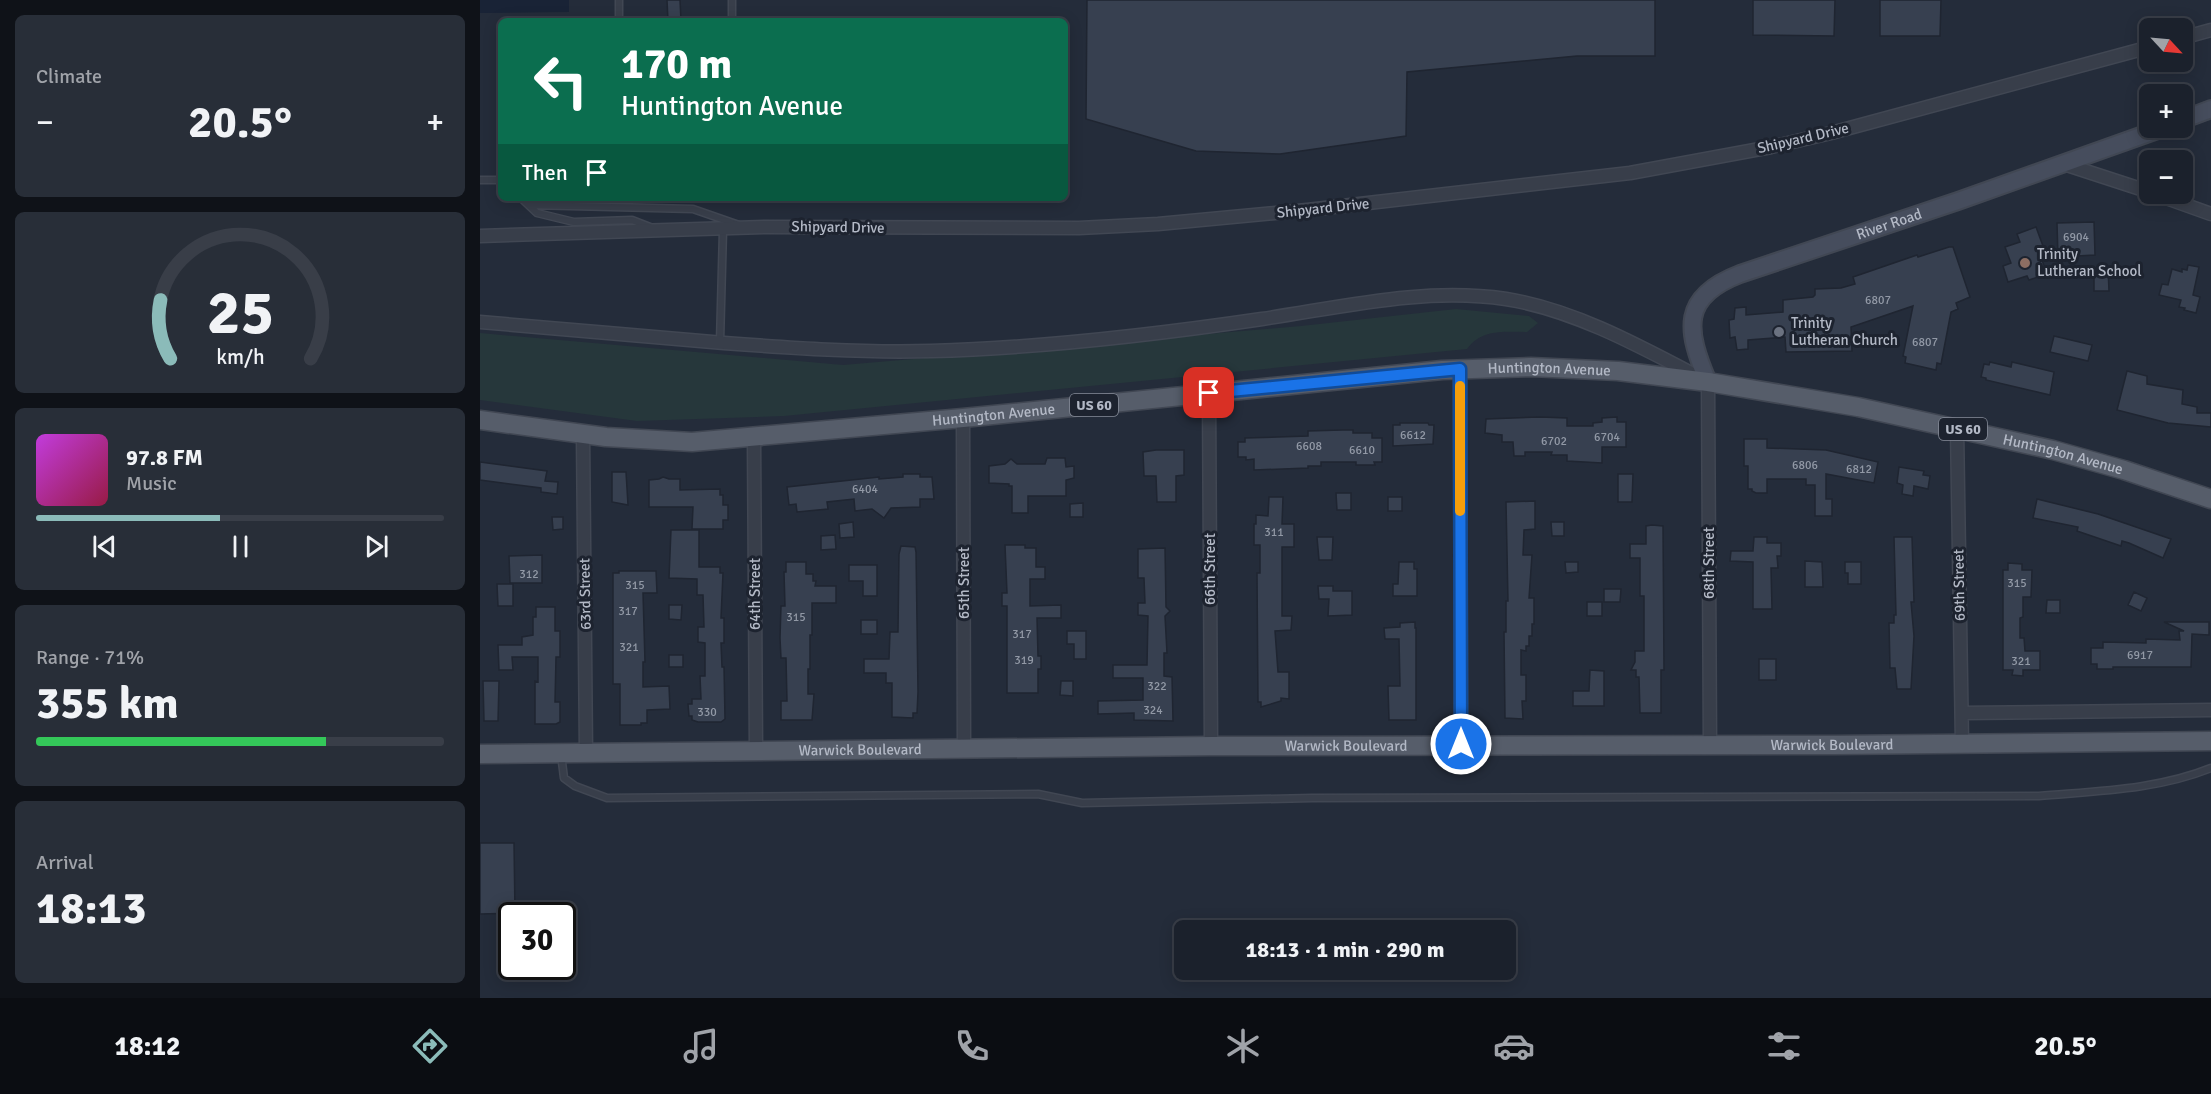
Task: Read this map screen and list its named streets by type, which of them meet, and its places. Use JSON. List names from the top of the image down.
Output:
{
  "streets": {
    "main road": ["Huntington Avenue", "US 60", "Warwick Boulevard"],
    "street": [
      "Shipyard Drive",
      "River Road",
      "68th Street",
      "66th Street",
      "65th Street",
      "69th Street",
      "63rd Street",
      "64th Street"
    ]
  },
  "crossings": [
    ["River Road", "Huntington Avenue"],
    ["River Road", "68th Street"],
    ["Huntington Avenue", "68th Street"],
    ["Huntington Avenue", "66th Street"],
    ["Huntington Avenue", "65th Street"],
    ["Huntington Avenue", "69th Street"],
    ["Huntington Avenue", "63rd Street"],
    ["Huntington Avenue", "64th Street"],
    ["68th Street", "Warwick Boulevard"],
    ["66th Street", "Warwick Boulevard"],
    ["65th Street", "Warwick Boulevard"],
    ["69th Street", "Warwick Boulevard"],
    ["63rd Street", "Warwick Boulevard"],
    ["64th Street", "Warwick Boulevard"]
  ],
  "places": ["Trinity Lutheran School", "Trinity Lutheran Church"],
  "house_numbers": [
    "6904",
    "6807",
    "6807",
    "6612",
    "6704",
    "6702",
    "6608",
    "6610",
    "6806",
    "6812",
    "6404",
    "311",
    "312",
    "315",
    "315",
    "317",
    "315",
    "317",
    "321",
    "6917",
    "319",
    "321",
    "322",
    "324",
    "330"
  ],
  "north": "bottom right",
  "page": {
    "tile": [
      "Climate",
      ["Range · 71%", "355 km"],
      ["Arrival", "18:13"]
    ],
    "map_buttons": ["+", "−"],
    "turn": ["170 m", "Huntington Avenue"],
    "heat": ["−", "20.5°", "+"],
    "then": "Then",
    "song": ["97.8 FM", "Music"],
    "limit": "30",
    "trip": "18:13 · 1 min · 290 m",
    "tabs": ["18:12", "20.5°"],
    "gauge": ["25", "km/h"]
  }
}
